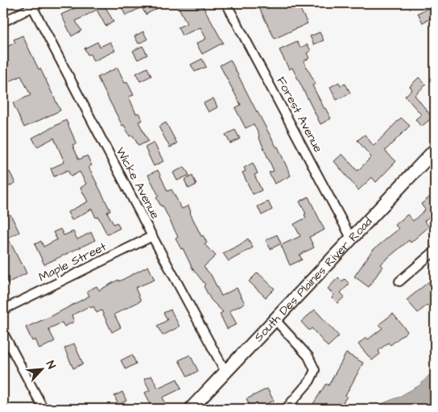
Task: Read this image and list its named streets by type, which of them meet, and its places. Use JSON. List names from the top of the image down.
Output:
{
  "streets": {
    "main road": ["South Des Plaines River Road"],
    "street": ["Forest Avenue", "Wicke Avenue", "Maple Street"]
  },
  "crossings": [
    ["Forest Avenue", "South Des Plaines River Road"],
    ["Wicke Avenue", "Maple Street"],
    ["Wicke Avenue", "South Des Plaines River Road"]
  ],
  "north": "top right"
}
